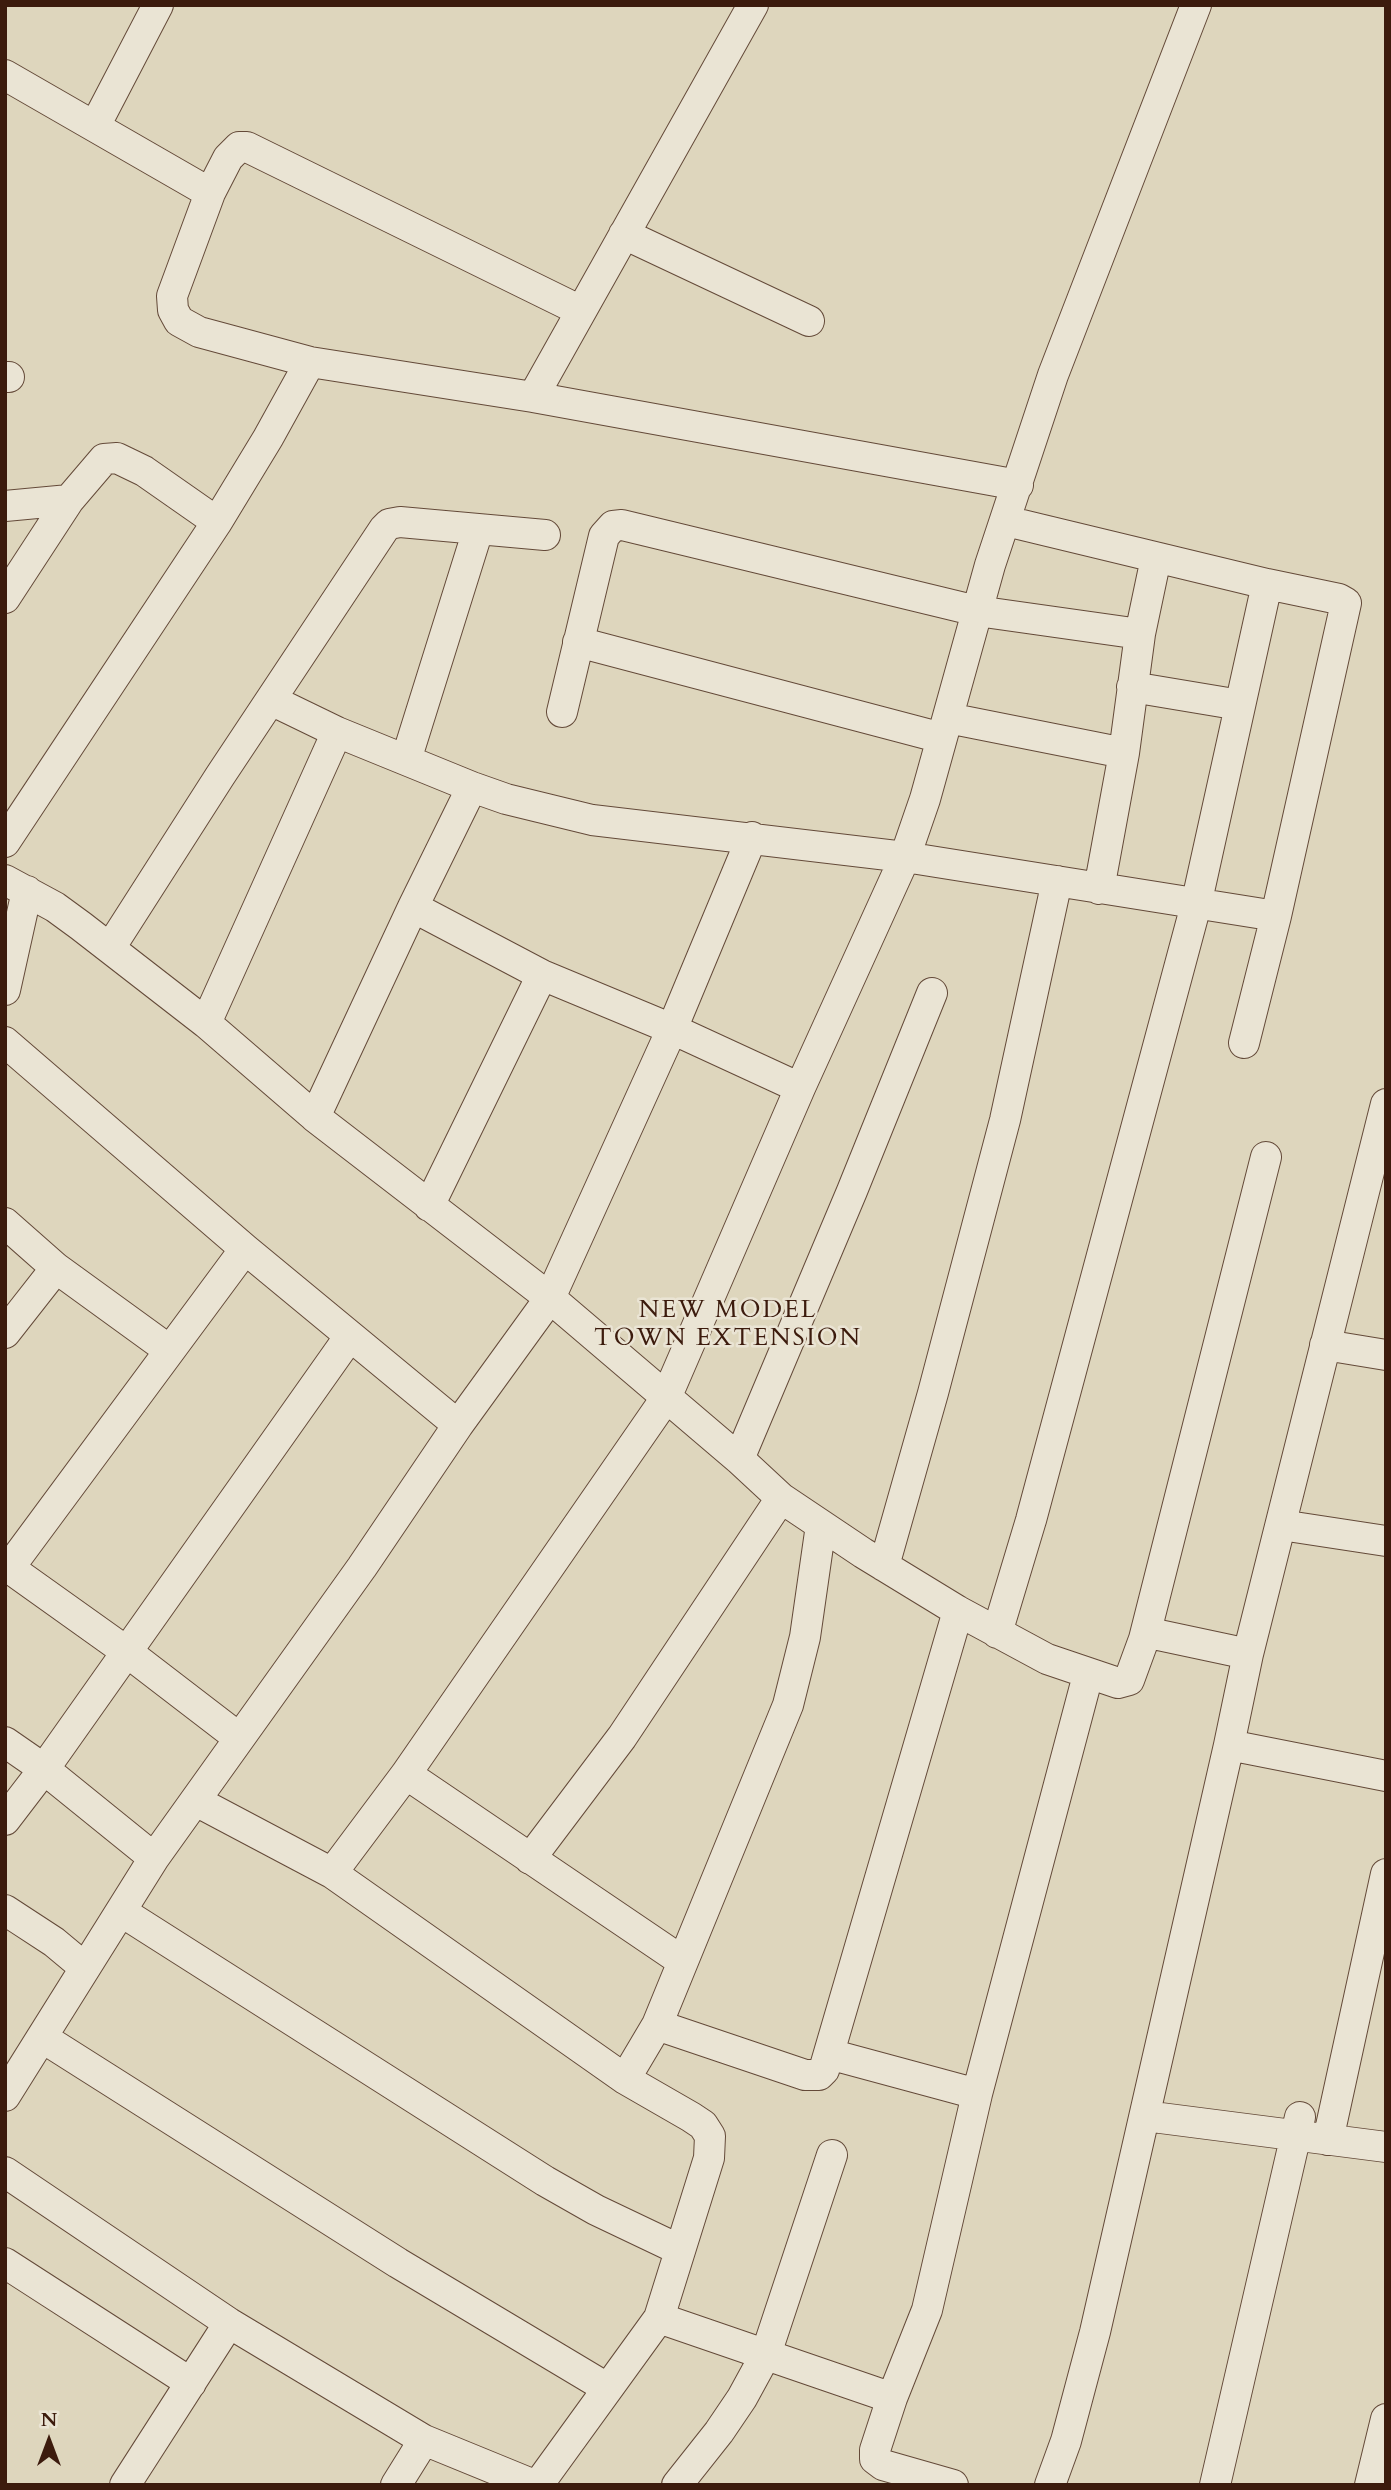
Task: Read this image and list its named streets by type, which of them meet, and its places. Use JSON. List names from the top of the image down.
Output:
{
  "districts": ["NEW MODEL TOWN EXTENSION"],
  "north": "top"
}
